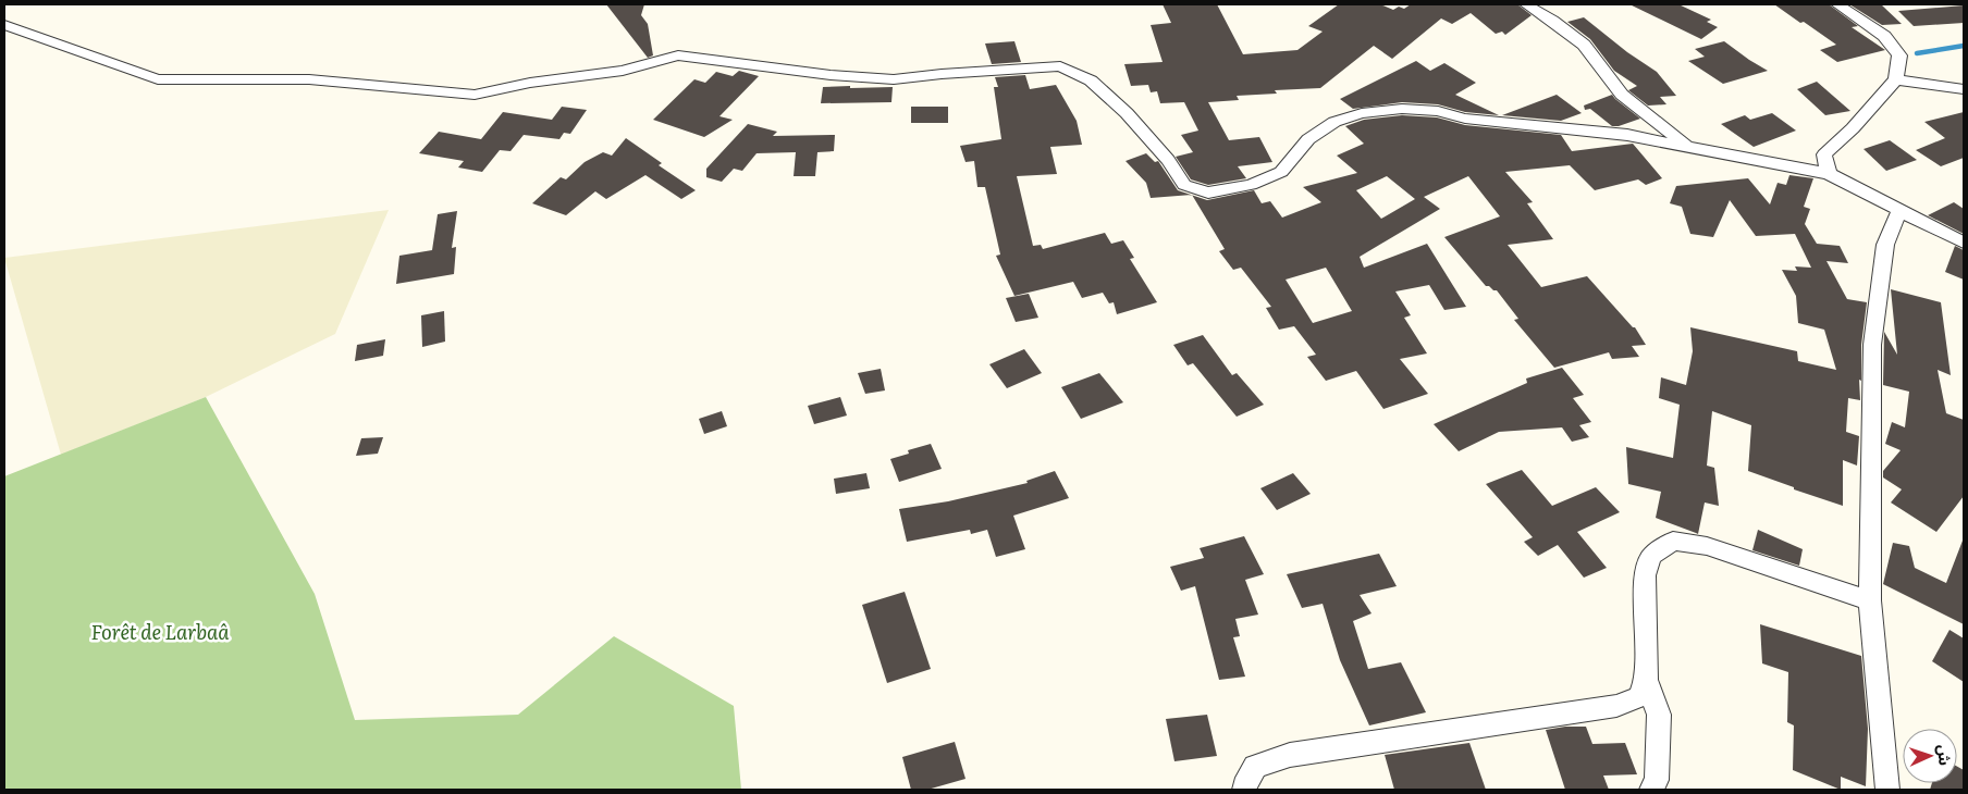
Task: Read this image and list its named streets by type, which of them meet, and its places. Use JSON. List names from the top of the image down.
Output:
{
  "parks": ["Forêt de Larbaâ"],
  "north": "right"
}
